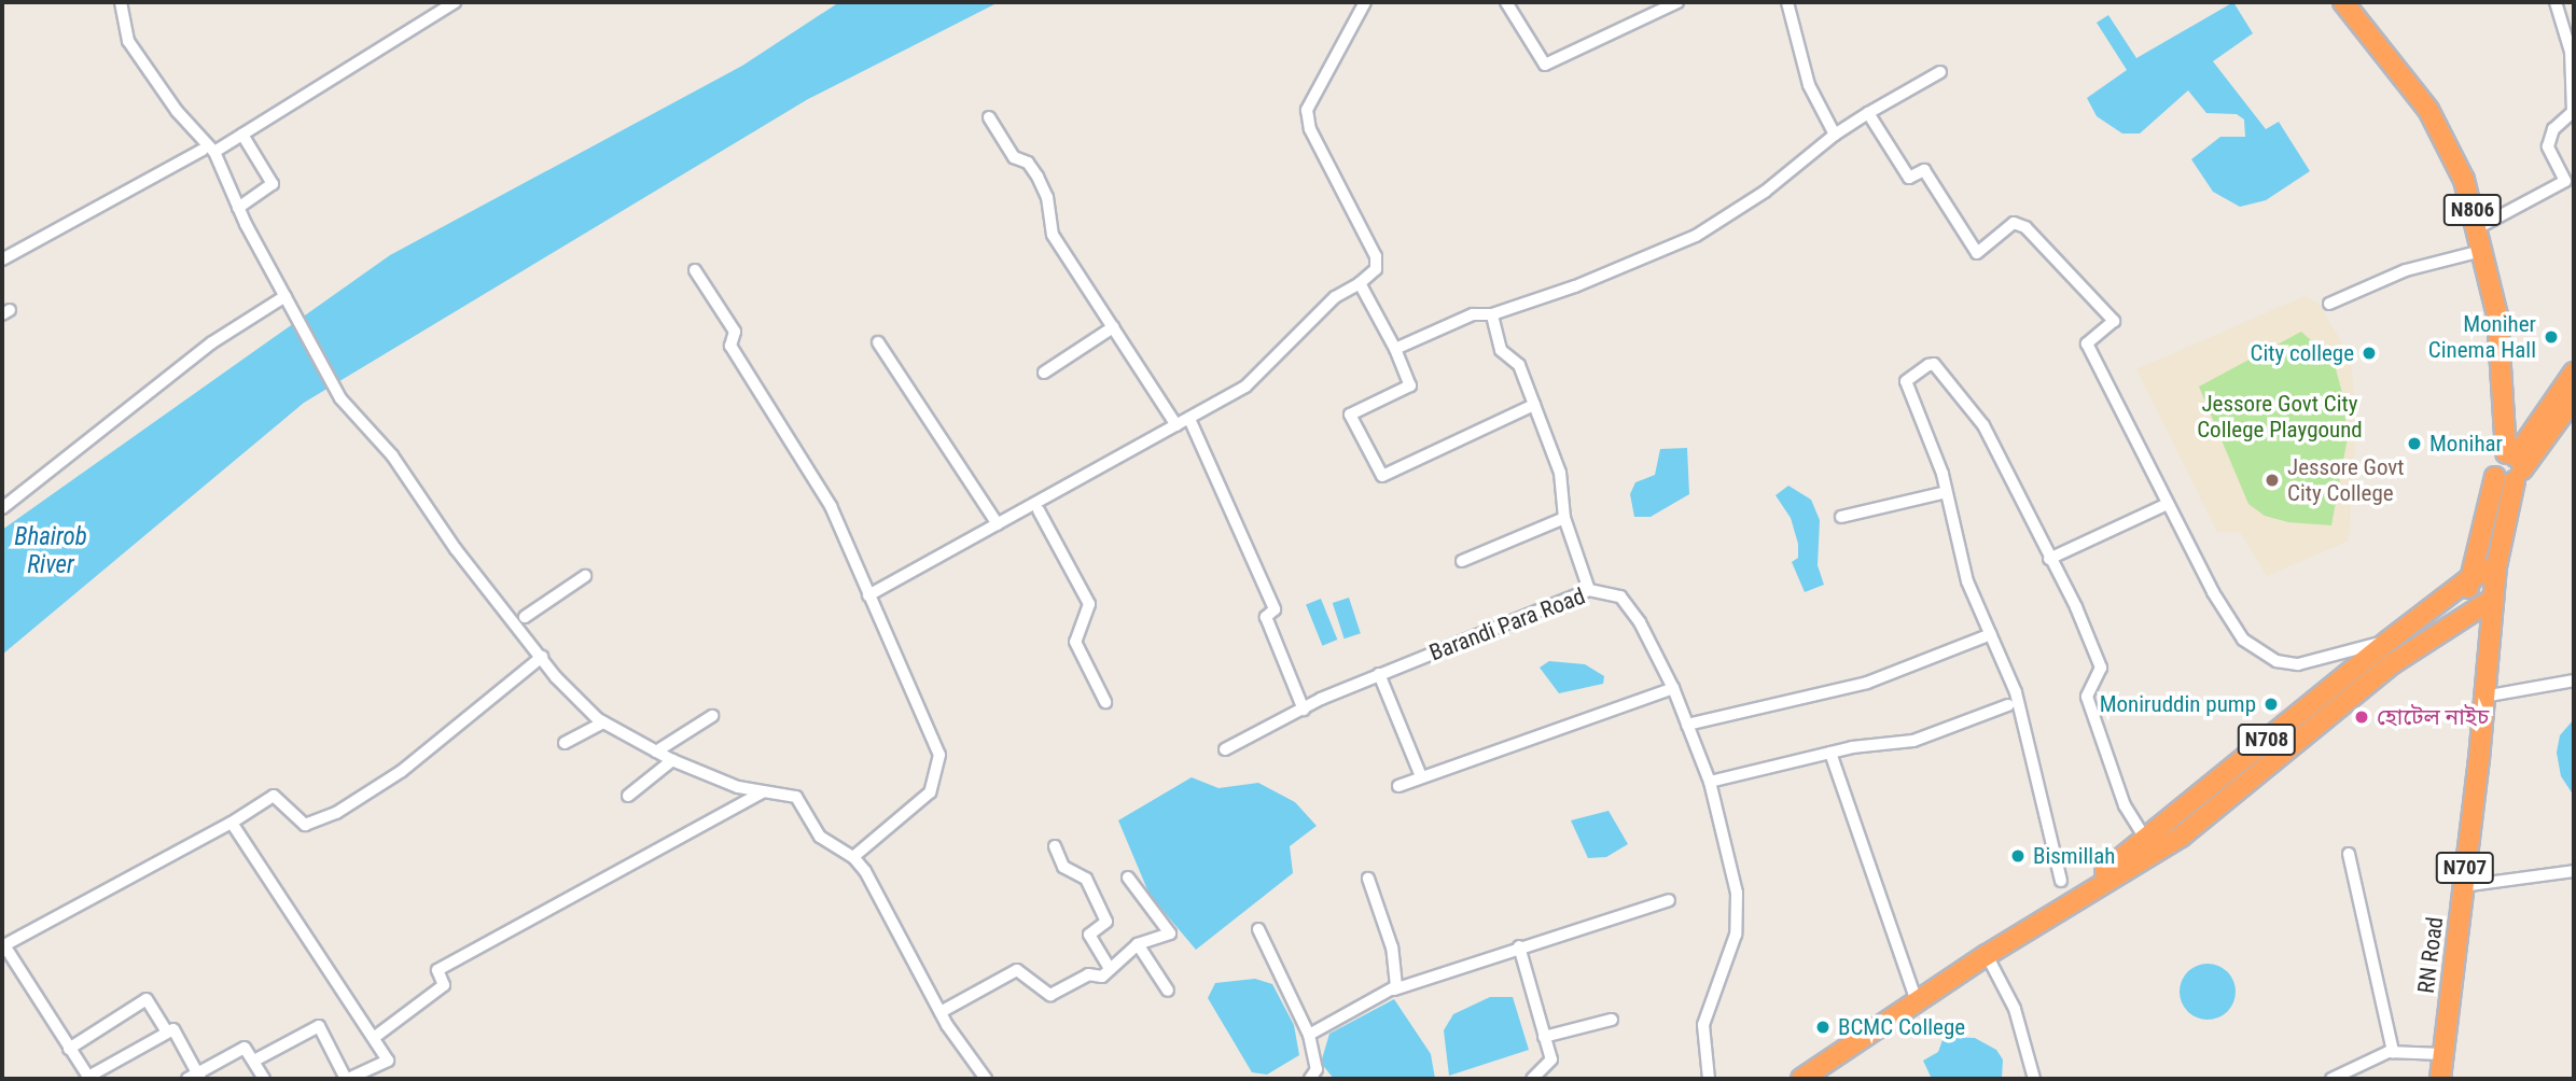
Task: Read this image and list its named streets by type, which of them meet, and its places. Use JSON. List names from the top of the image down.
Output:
{
  "streets": {
    "highway": [
      "N806",
      "N708",
      "N707",
      "RN Road"
    ],
    "street": ["Barandi Para Road"]
  },
  "crossings": [
    ["N806", "N707"],
    ["N708", "N707"],
    ["N708", "RN Road"],
    ["N707", "RN Road"]
  ],
  "water": ["Bhairob River"],
  "parks": ["Jessore Govt City College Playgound"],
  "places": [
    "Moniher Cinema Hall",
    "City college",
    "Monihar",
    "Jessore Govt City College",
    "Moniruddin pump",
    "হোটেল নাইচ",
    "Bismillah",
    "BCMC College"
  ]
}
